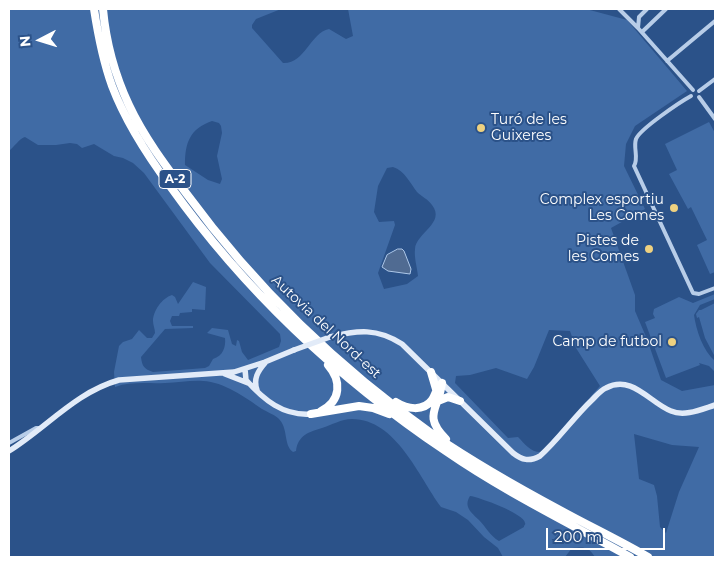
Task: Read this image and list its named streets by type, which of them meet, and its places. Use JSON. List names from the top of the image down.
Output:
{
  "streets": {
    "highway": ["A-2", "Autovia del Nord-est"]
  },
  "places": [
    "Turó de les Guixeres",
    "Complex esportiu Les Comes",
    "Pistes de les Comes",
    "Camp de futbol"
  ],
  "scale_bar": "200 m",
  "north": "left"
}
